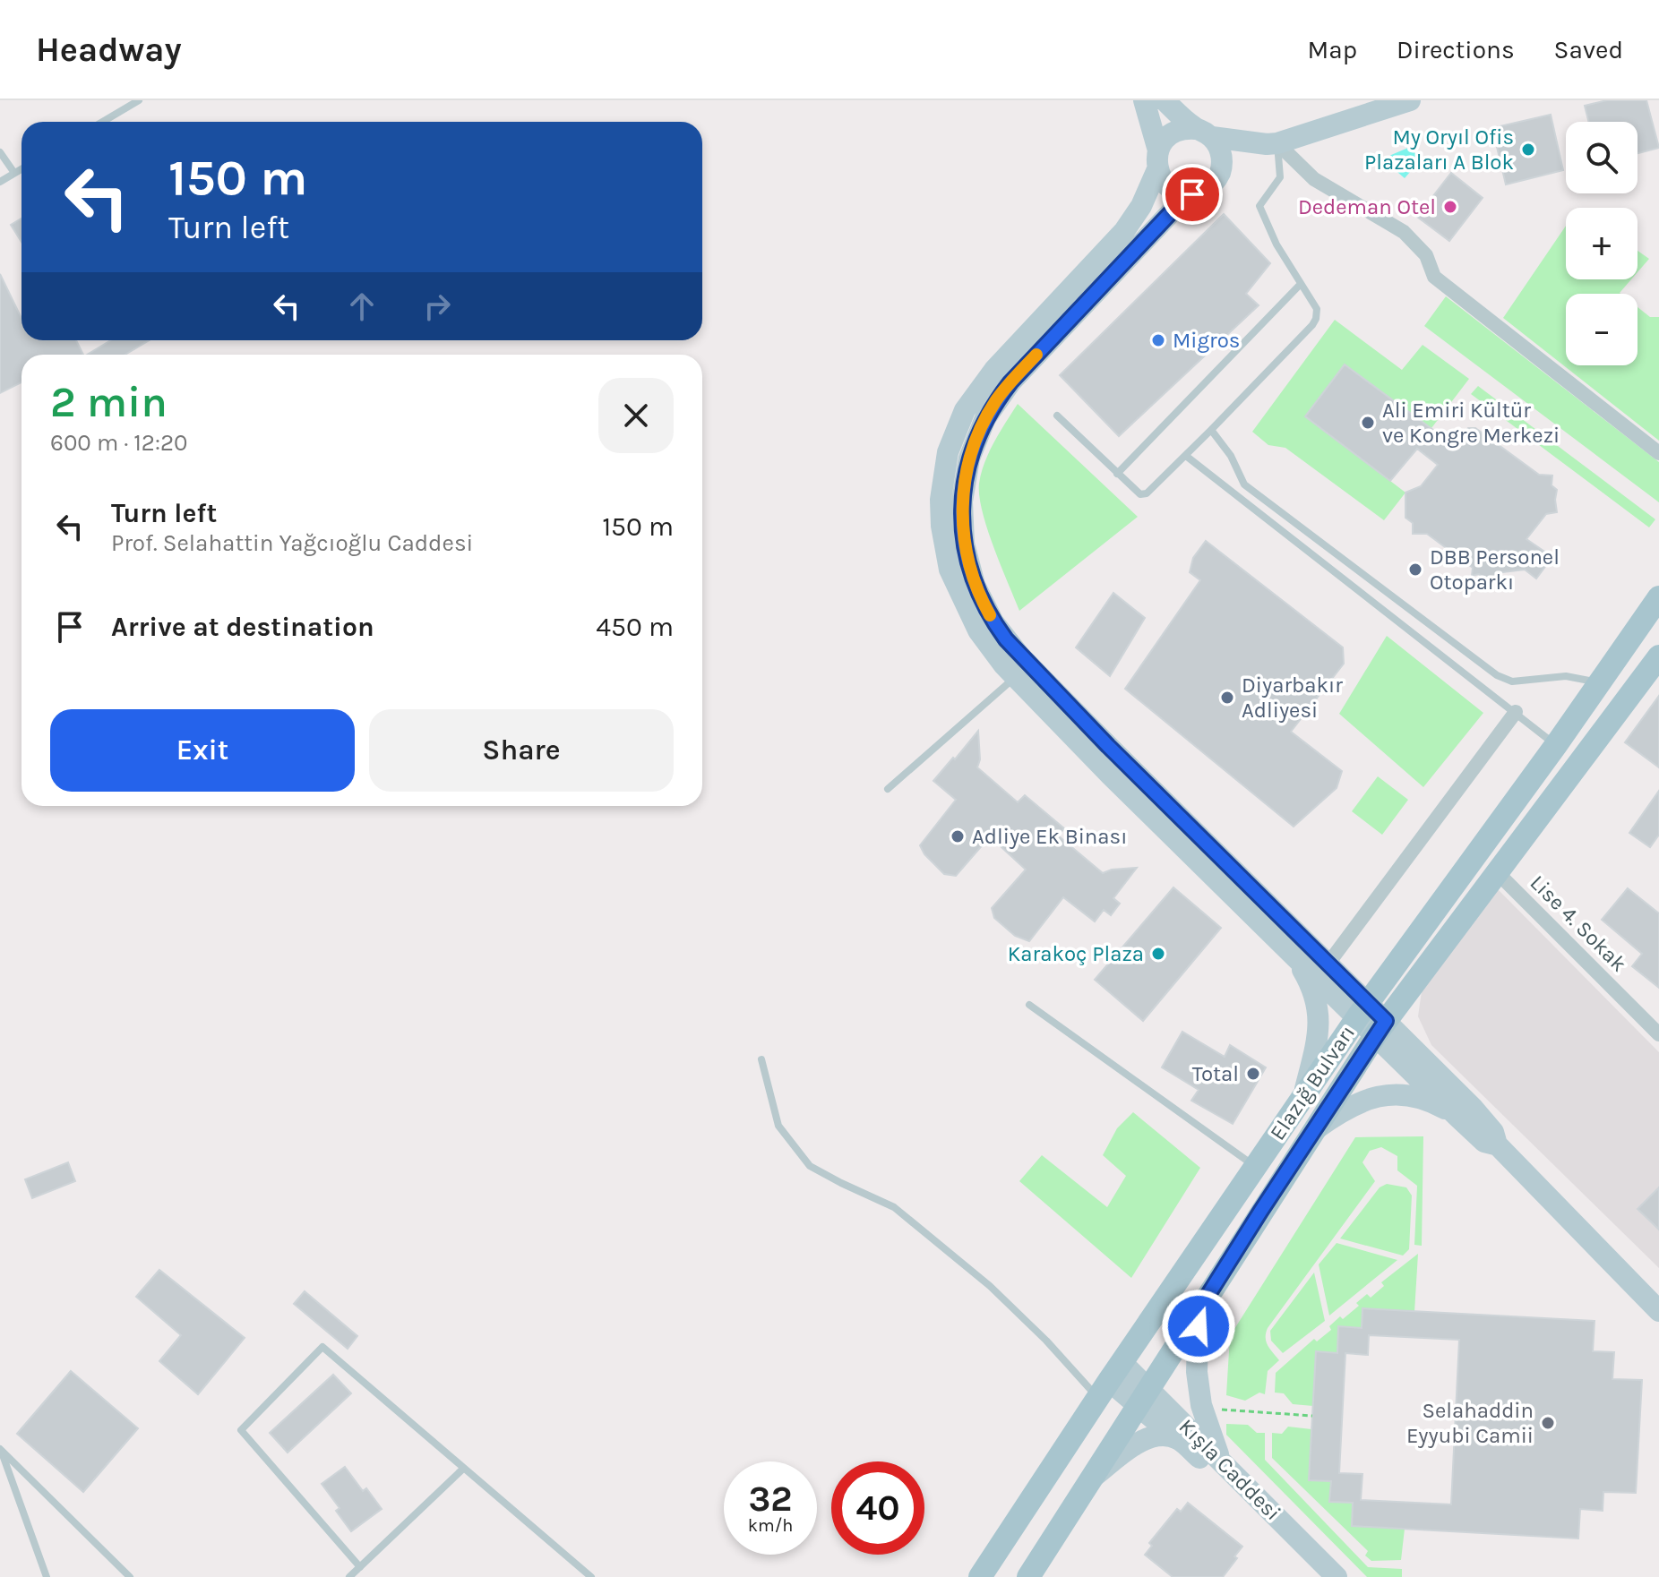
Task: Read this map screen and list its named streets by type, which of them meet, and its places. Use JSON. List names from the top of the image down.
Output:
{
  "streets": {
    "main road": ["Elazığ Bulvarı"],
    "street": ["Lise 4. Sokak", "Kışla Caddesi"]
  },
  "crossings": [
    ["Lise 4. Sokak", "Elazığ Bulvarı"],
    ["Elazığ Bulvarı", "Kışla Caddesi"]
  ],
  "places": [
    "My Oryıl Ofis Plazaları A Blok",
    "Dedeman Otel",
    "Migros",
    "Ali Emiri Kültür ve Kongre Merkezi",
    "DBB Personel Otoparkı",
    "Diyarbakır Adliyesi",
    "Adliye Ek Binası",
    "Karakoç Plaza",
    "Total",
    "Selahaddin Eyyubi Camii"
  ],
  "page": {
    "header": "Headway",
    "nav": ["Map", "Directions", "Saved"],
    "map_buttons": ["+", "−"],
    "turn": ["150 m", "Turn left"],
    "heading": ["2 min", "600 m · 12:20"],
    "list": [
      {
        "name": "Turn left",
        "note": "Prof. Selahattin Yağcıoğlu Caddesi",
        "value": "150 m"
      },
      {
        "name": "Arrive at destination",
        "value": "450 m"
      }
    ],
    "buttons": ["Exit", "Share"],
    "speed": "32 km/h",
    "limit": "40"
  }
}
